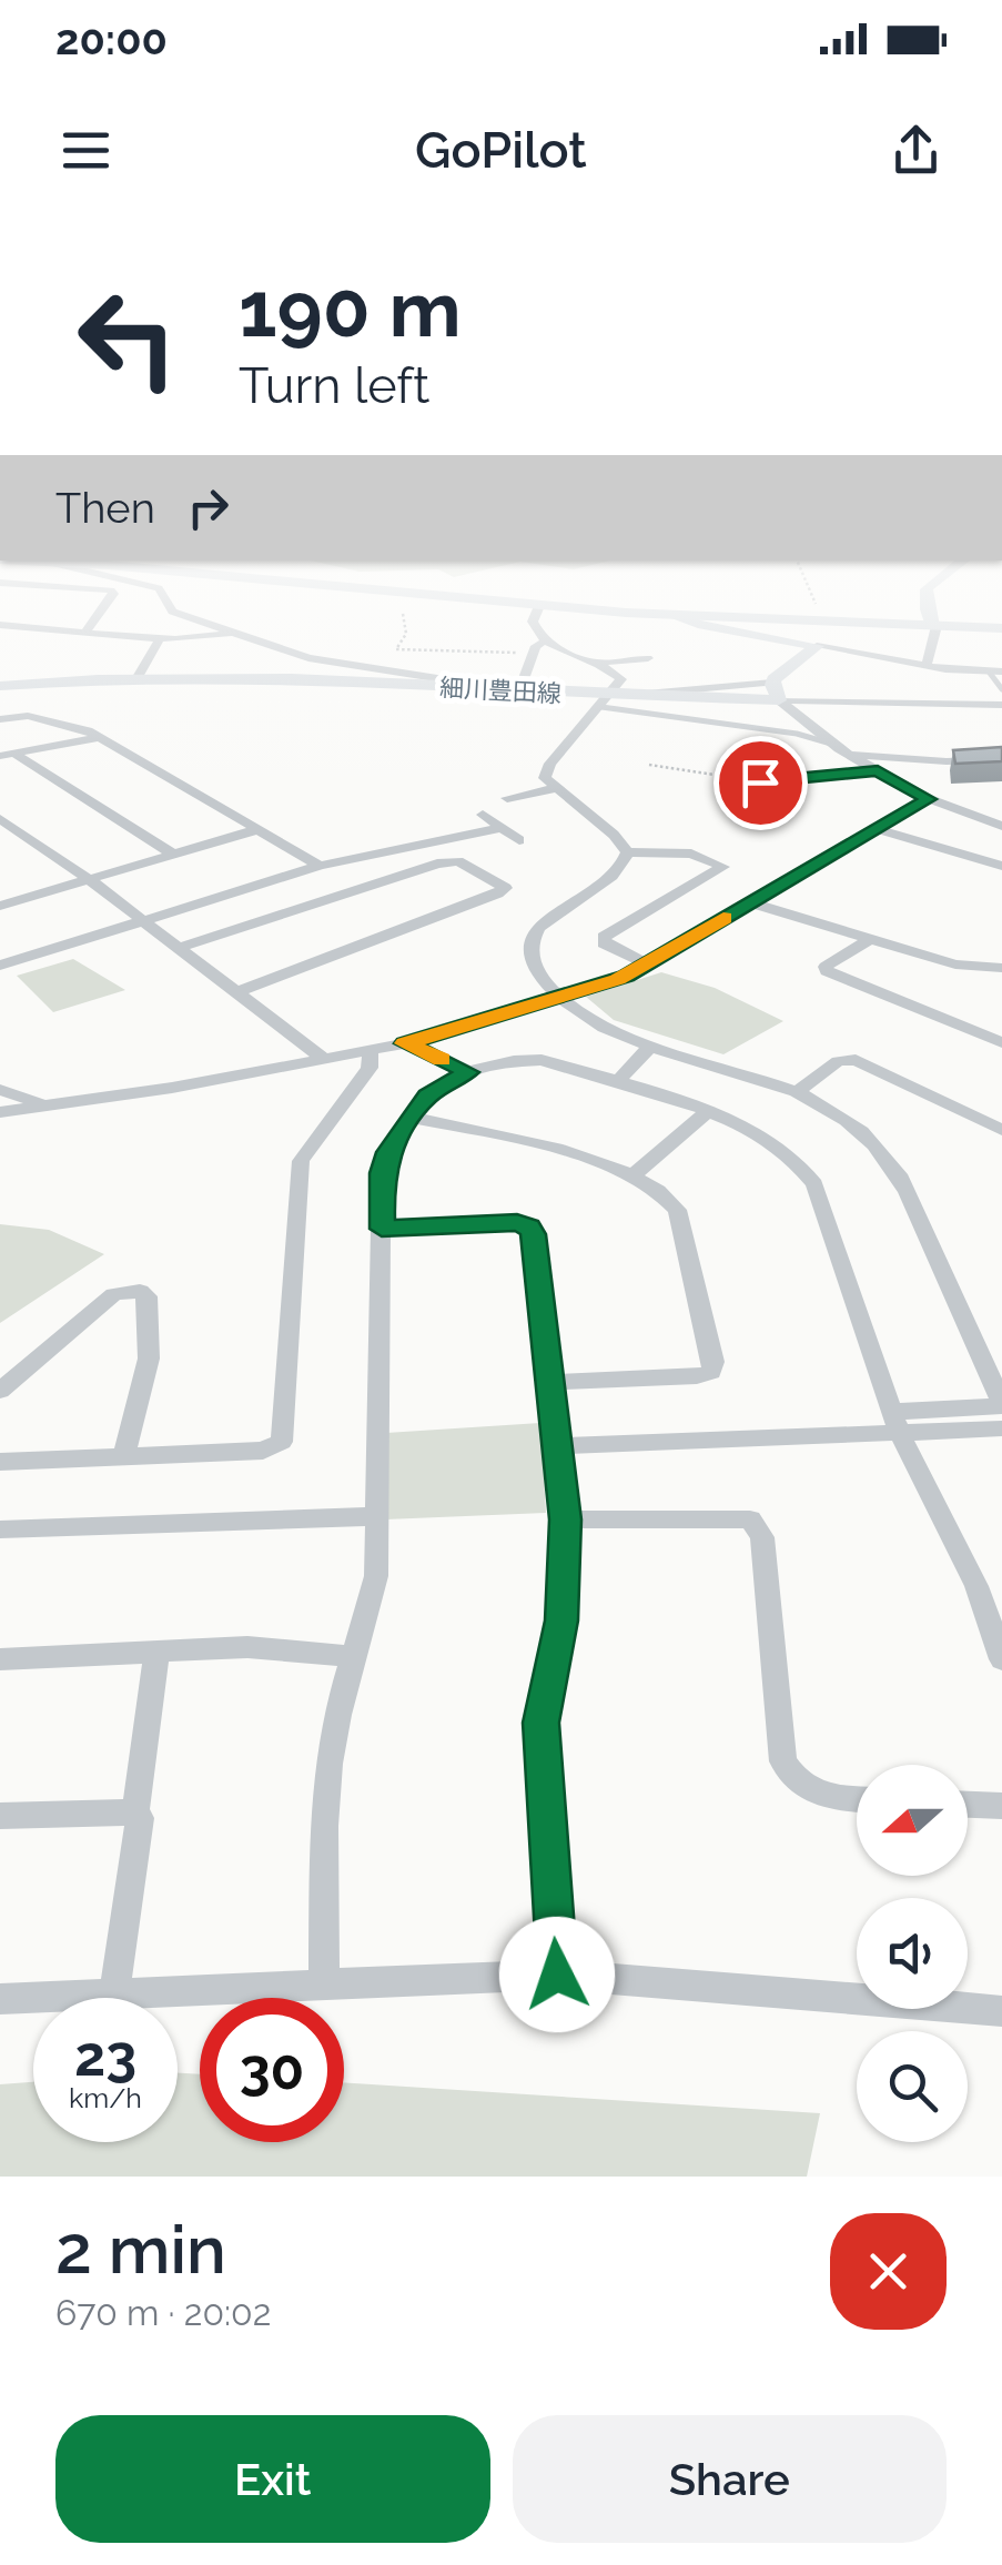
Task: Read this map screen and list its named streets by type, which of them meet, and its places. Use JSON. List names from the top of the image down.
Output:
{
  "streets": {
    "main road": ["細川豊田線"]
  },
  "north": "left",
  "page": {
    "status": "20:00",
    "header": "GoPilot",
    "turn": ["190 m", "Turn left"],
    "then": "Then",
    "speed": "23 km/h",
    "limit": "30",
    "heading": ["2 min", "670 m · 20:02"],
    "buttons": ["Exit", "Share"]
  }
}
